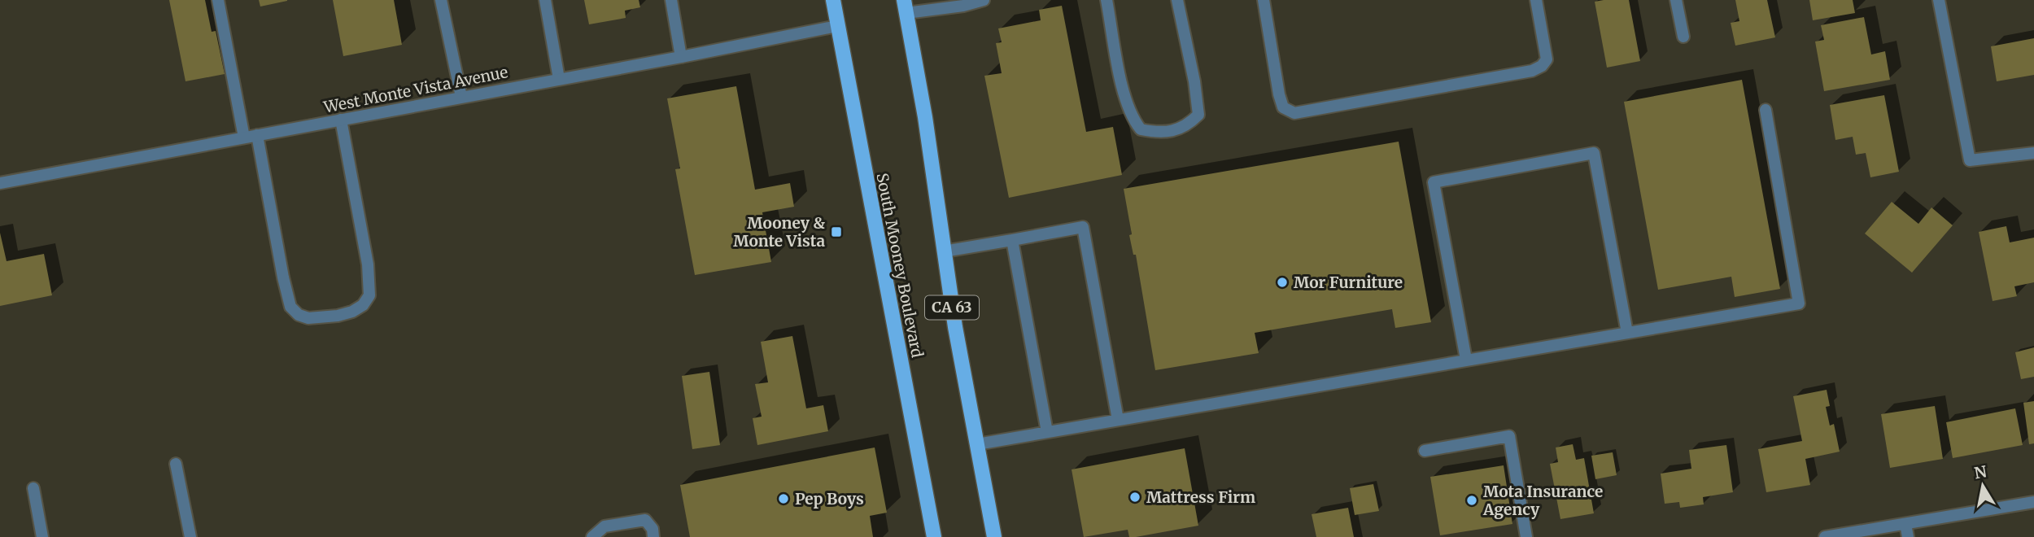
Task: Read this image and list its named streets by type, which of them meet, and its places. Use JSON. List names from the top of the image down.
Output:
{
  "streets": {
    "main road": ["South Mooney Boulevard", "CA 63"],
    "street": ["West Monte Vista Avenue"]
  },
  "crossings": [
    ["West Monte Vista Avenue", "South Mooney Boulevard"]
  ],
  "places": {
    "transit": ["Mooney & Monte Vista"],
    "other": [
      "Mor Furniture",
      "Mattress Firm",
      "Pep Boys",
      "Mota Insurance Agency"
    ]
  },
  "north": "top"
}
